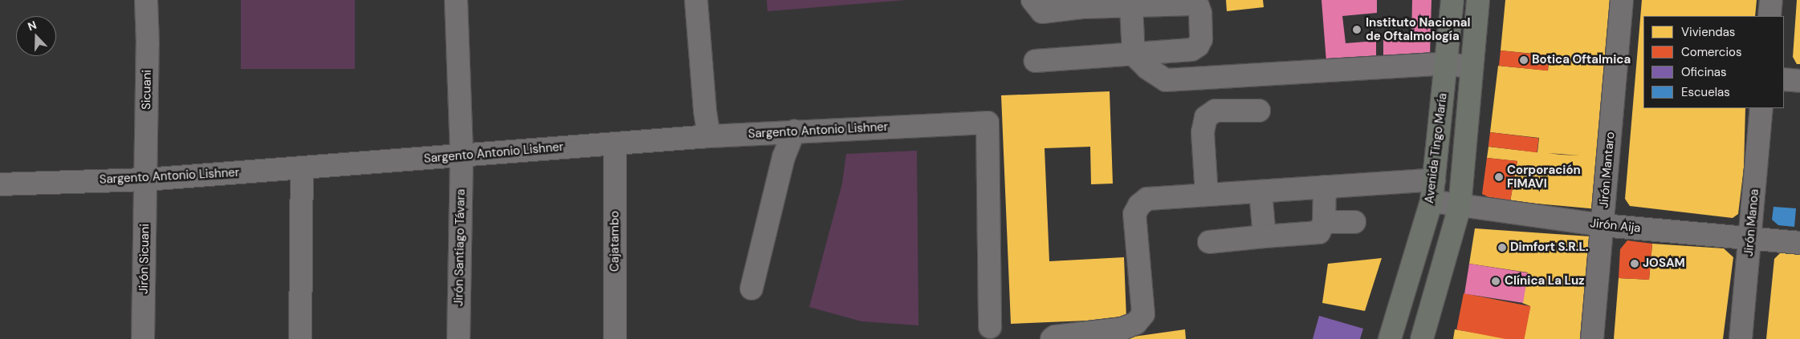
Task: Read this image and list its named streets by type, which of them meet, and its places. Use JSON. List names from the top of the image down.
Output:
{
  "streets": {
    "main road": ["Avenida Tingo María"],
    "street": [
      "Sicuani",
      "Sargento Antonio Lishner",
      "Jirón Mantaro",
      "Jirón Manoa",
      "Jirón Aija",
      "Cajatambo",
      "Jirón Santiago Távara",
      "Jirón Sicuani"
    ]
  },
  "crossings": [
    ["Sicuani", "Sargento Antonio Lishner"],
    ["Sicuani", "Jirón Sicuani"],
    ["Sargento Antonio Lishner", "Cajatambo"],
    ["Sargento Antonio Lishner", "Jirón Santiago Távara"],
    ["Sargento Antonio Lishner", "Jirón Sicuani"],
    ["Avenida Tingo María", "Jirón Aija"],
    ["Jirón Mantaro", "Jirón Aija"],
    ["Jirón Manoa", "Jirón Aija"]
  ],
  "places": [
    "Instituto Nacional de Oftalmología",
    "Botica Oftalmica",
    "Corporación FIMAVI",
    "Dimfort S.R.L.",
    "JOSAM",
    "Clínica La Luz"
  ],
  "legend": [
    "Viviendas",
    "Comercios",
    "Oficinas",
    "Escuelas"
  ],
  "north": "top"
}
